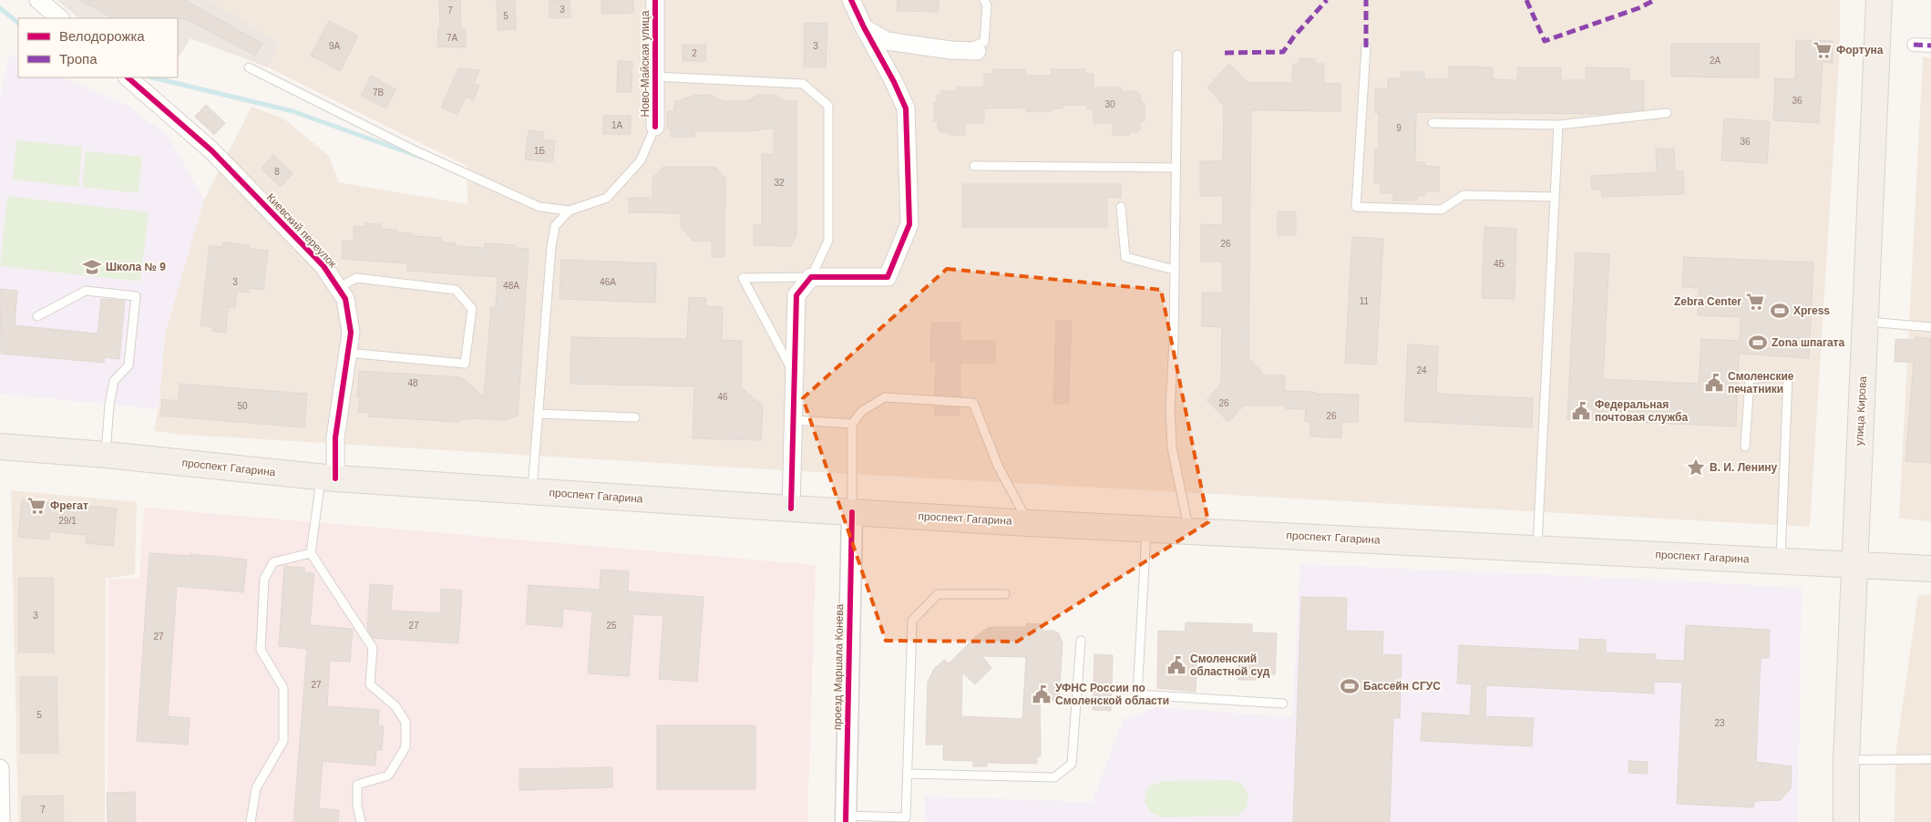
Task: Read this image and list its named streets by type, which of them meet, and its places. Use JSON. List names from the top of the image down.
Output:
{
  "streets": {
    "main road": ["улица Кирова", "проспект Гагарина"],
    "street": ["Ново-Майская улица", "Киевский переулок", "проезд Маршала Конева"]
  },
  "crossings": [
    ["Киевский переулок", "проспект Гагарина"],
    ["улица Кирова", "проспект Гагарина"],
    ["проспект Гагарина", "проезд Маршала Конева"]
  ],
  "places": {
    "supermarket": ["Фортуна", "Zebra Center", "Фрегат"],
    "school or university": ["Школа № 9"],
    "sports": ["Xpress", "Zona шпагата", "Бассейн СГУС"],
    "public building": [
      "Смоленские печатники",
      "Федеральная почтовая служба",
      "Смоленский областной суд",
      "УФНС России по Смоленской области"
    ],
    "place": ["В. И. Ленину"]
  },
  "house_numbers": [
    "3",
    "7",
    "5",
    "7А",
    "9А",
    "3",
    "2",
    "2А",
    "7В",
    "36",
    "30",
    "1А",
    "9",
    "36",
    "1Б",
    "8",
    "32",
    "26",
    "4Б",
    "3",
    "46А",
    "48А",
    "11",
    "24",
    "48",
    "46",
    "26",
    "50",
    "26",
    "29/1",
    "3",
    "27",
    "25",
    "27",
    "27",
    "5",
    "23",
    "7"
  ],
  "legend": ["Велодорожка", "Тропа"]
}
